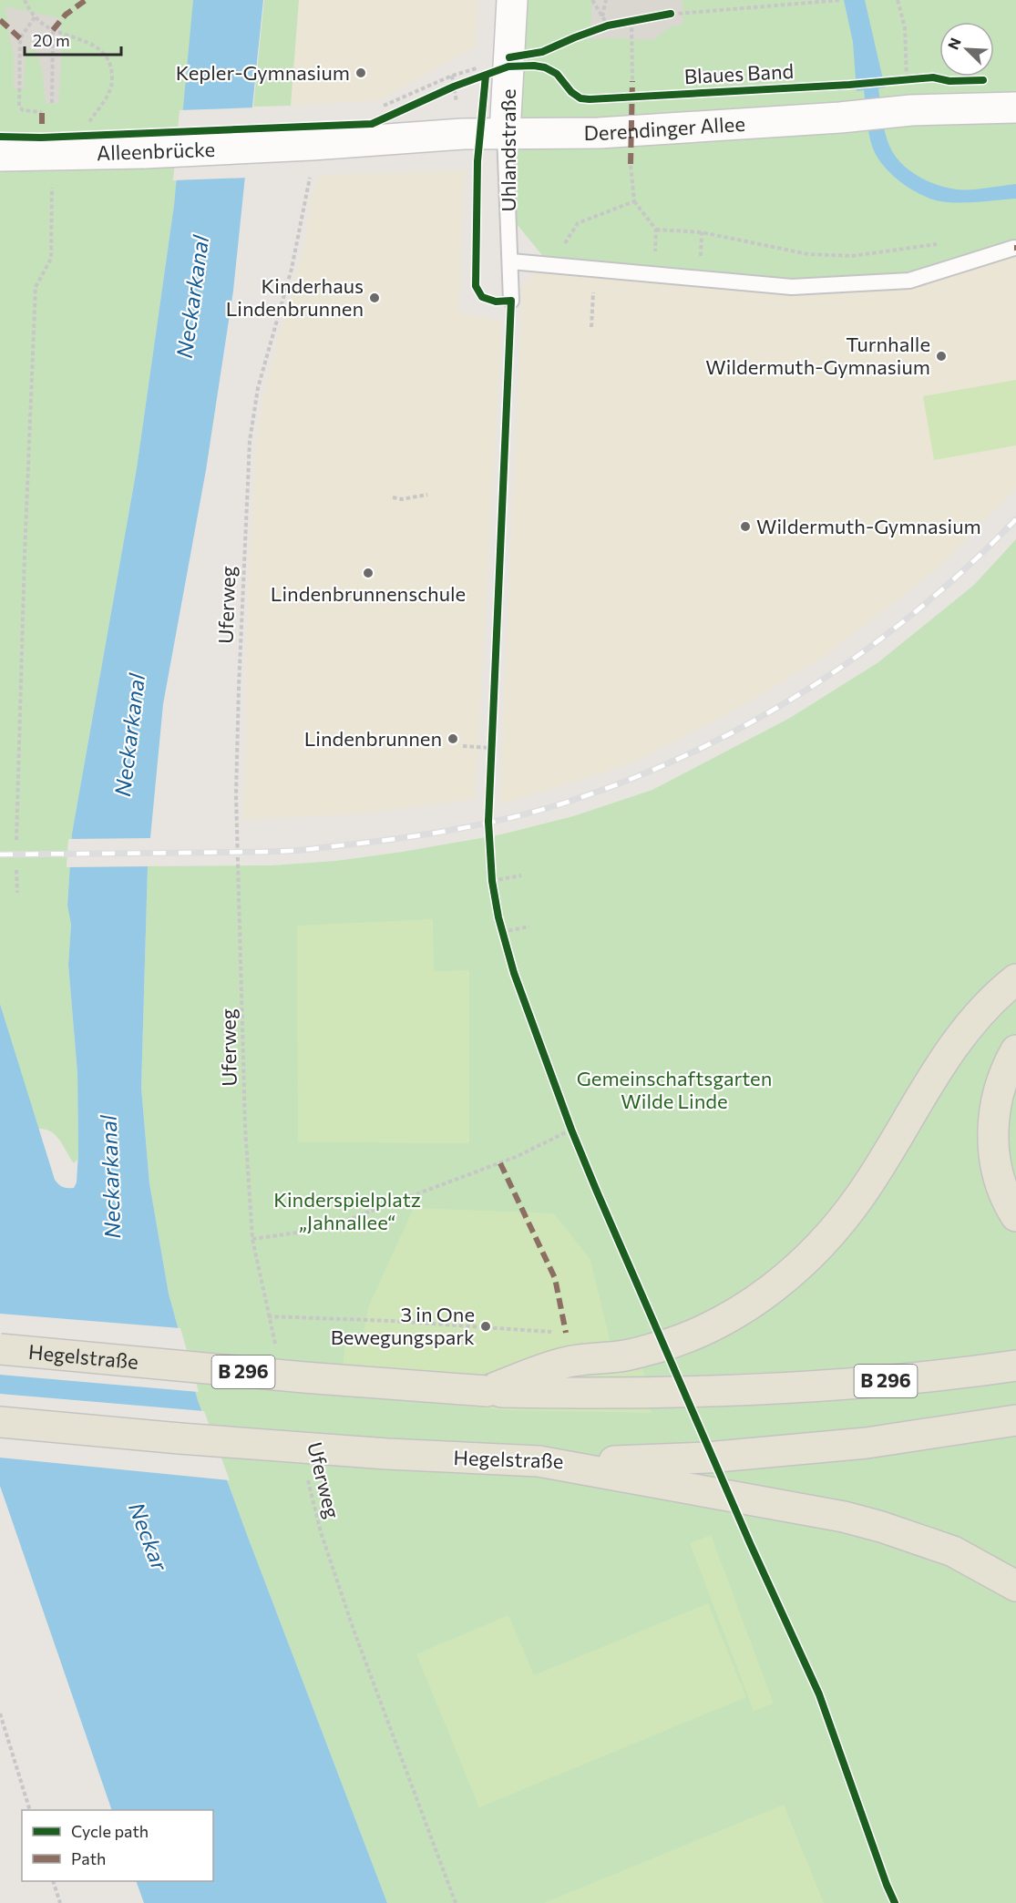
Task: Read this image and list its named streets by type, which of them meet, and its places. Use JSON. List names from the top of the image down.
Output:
{
  "streets": {
    "main road": ["Hegelstraße", "B 296"],
    "street": ["Derendinger Allee", "Uhlandstraße", "Alleenbrücke"],
    "path": ["Uferweg"],
    "cycle path": ["Blaues Band"]
  },
  "crossings": [
    ["Derendinger Allee", "Uhlandstraße"],
    ["Derendinger Allee", "Alleenbrücke"],
    ["Derendinger Allee", "Uferweg"],
    ["Alleenbrücke", "Uferweg"]
  ],
  "water": ["Neckarkanal", "Neckar"],
  "parks": ["Gemeinschaftsgarten Wilde Linde", "Kinderspielplatz „Jahnallee“"],
  "places": [
    "Kepler-Gymnasium",
    "Kinderhaus Lindenbrunnen",
    "Turnhalle Wildermuth-Gymnasium",
    "Wildermuth-Gymnasium",
    "Lindenbrunnenschule",
    "Lindenbrunnen",
    "3 in One Bewegungspark"
  ],
  "legend": ["Cycle path", "Path"],
  "scale_bar": "20 m",
  "north": "top left"
}
